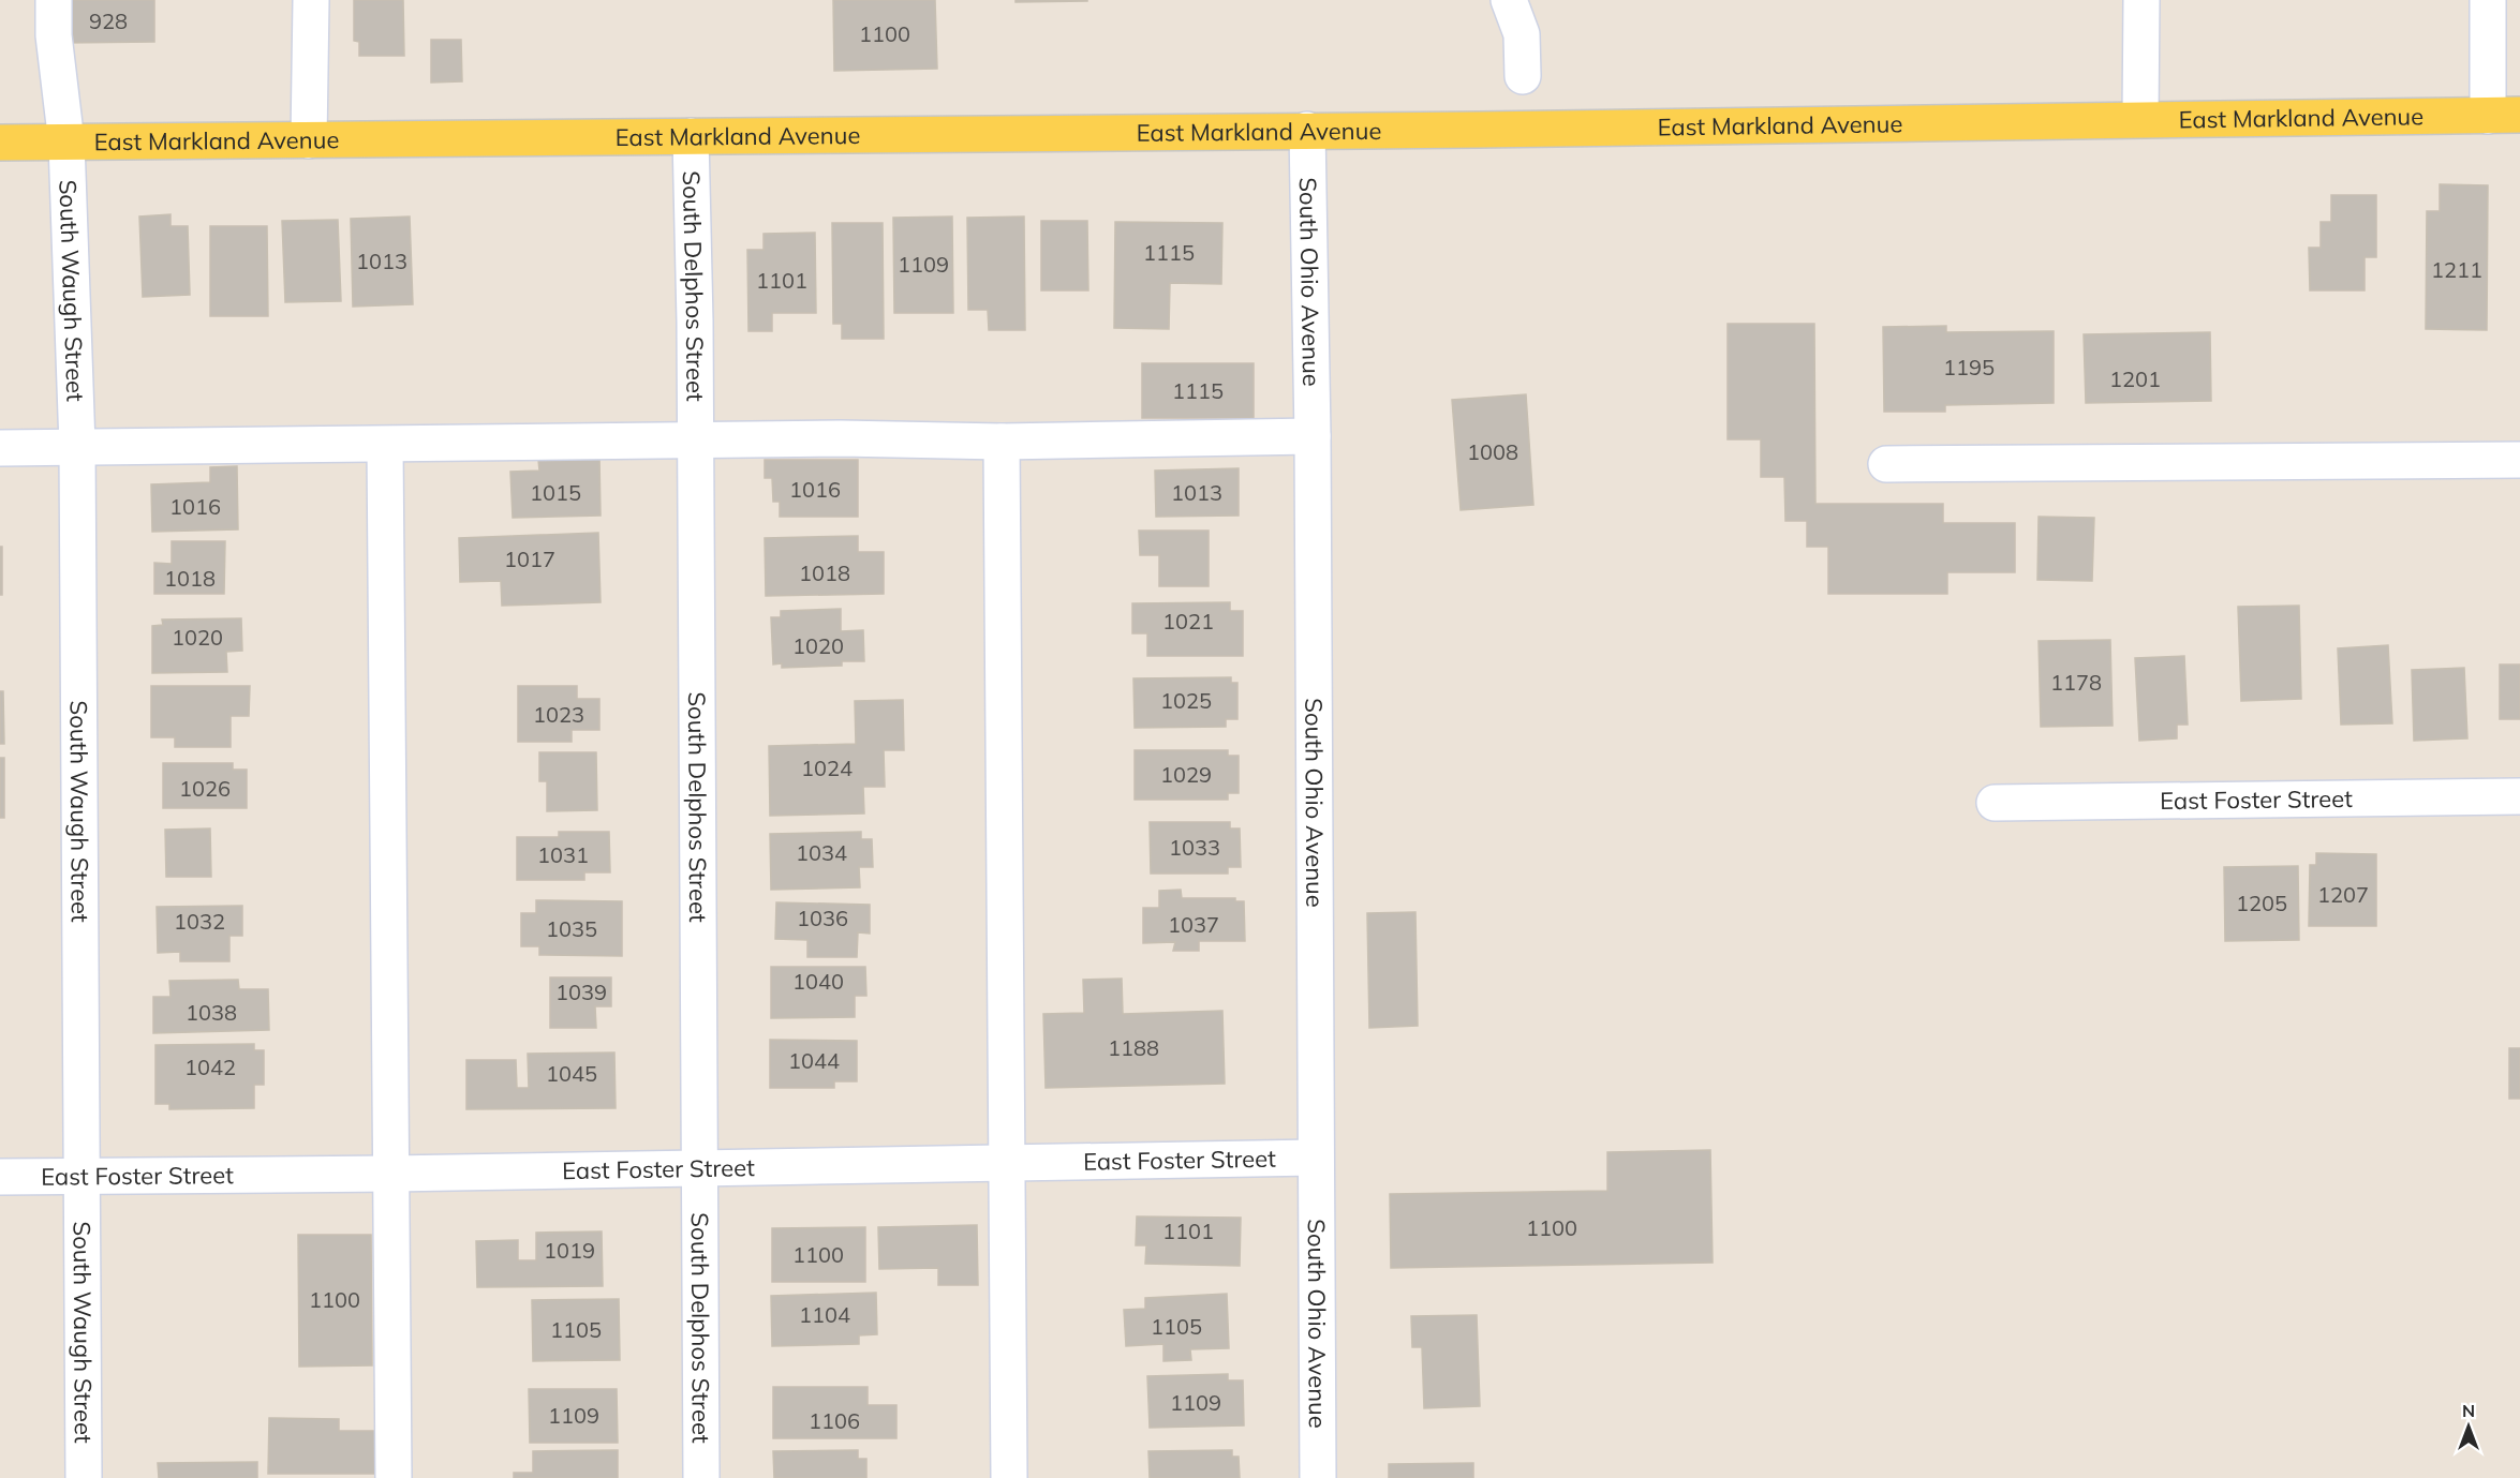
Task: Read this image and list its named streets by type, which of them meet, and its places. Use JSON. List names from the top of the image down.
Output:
{
  "streets": {
    "main road": ["East Markland Avenue"],
    "street": [
      "South Ohio Avenue",
      "South Delphos Street",
      "South Waugh Street",
      "East Foster Street"
    ]
  },
  "crossings": [
    ["East Markland Avenue", "South Ohio Avenue"],
    ["East Markland Avenue", "South Delphos Street"],
    ["East Markland Avenue", "South Waugh Street"],
    ["South Ohio Avenue", "East Foster Street"],
    ["South Delphos Street", "East Foster Street"],
    ["South Waugh Street", "East Foster Street"]
  ],
  "house_numbers": [
    "928",
    "1100",
    "1115",
    "1013",
    "1109",
    "1211",
    "1101",
    "1195",
    "1201",
    "1115",
    "1008",
    "1016",
    "1015",
    "1013",
    "1016",
    "1017",
    "1018",
    "1018",
    "1021",
    "1020",
    "1020",
    "1178",
    "1025",
    "1023",
    "1024",
    "1029",
    "1026",
    "1033",
    "1034",
    "1031",
    "1207",
    "1205",
    "1036",
    "1032",
    "1037",
    "1035",
    "1040",
    "1039",
    "1038",
    "1188",
    "1044",
    "1042",
    "1045",
    "1100",
    "1101",
    "1019",
    "1100",
    "1100",
    "1104",
    "1105",
    "1105",
    "1109",
    "1109",
    "1106"
  ],
  "north": "top"
}
